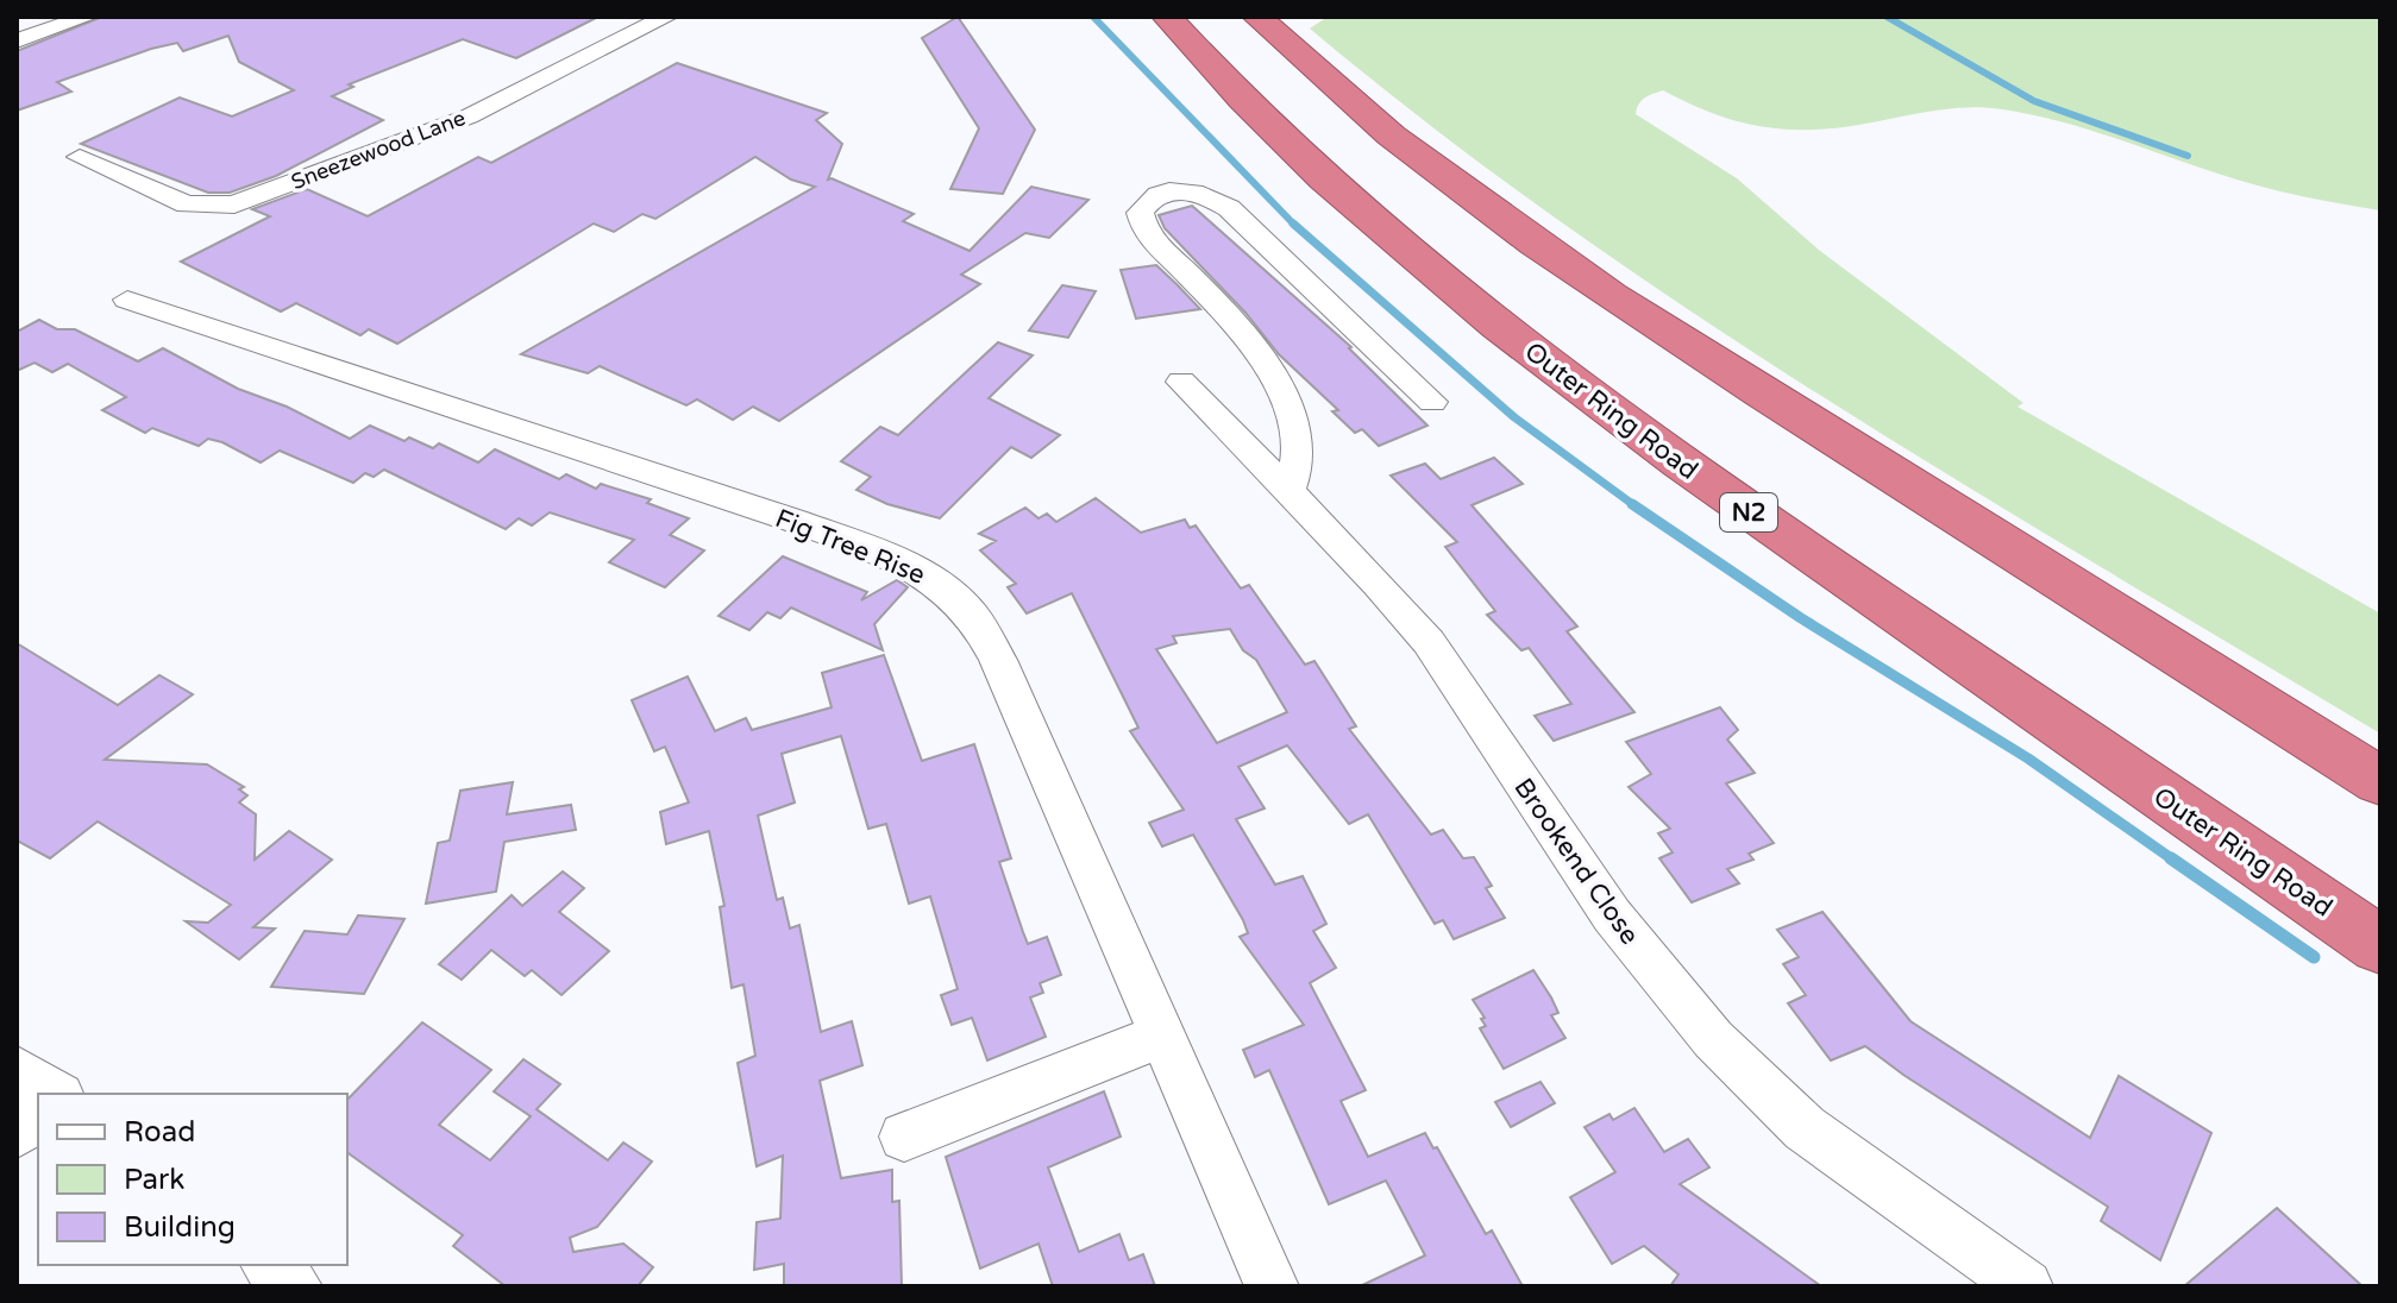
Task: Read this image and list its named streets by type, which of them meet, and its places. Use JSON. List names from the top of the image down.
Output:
{
  "streets": {
    "highway": ["Outer Ring Road", "N2"],
    "street": ["Sneezewood Lane", "Fig Tree Rise", "Brookend Close"]
  },
  "legend": ["Road", "Park", "Building"]
}
